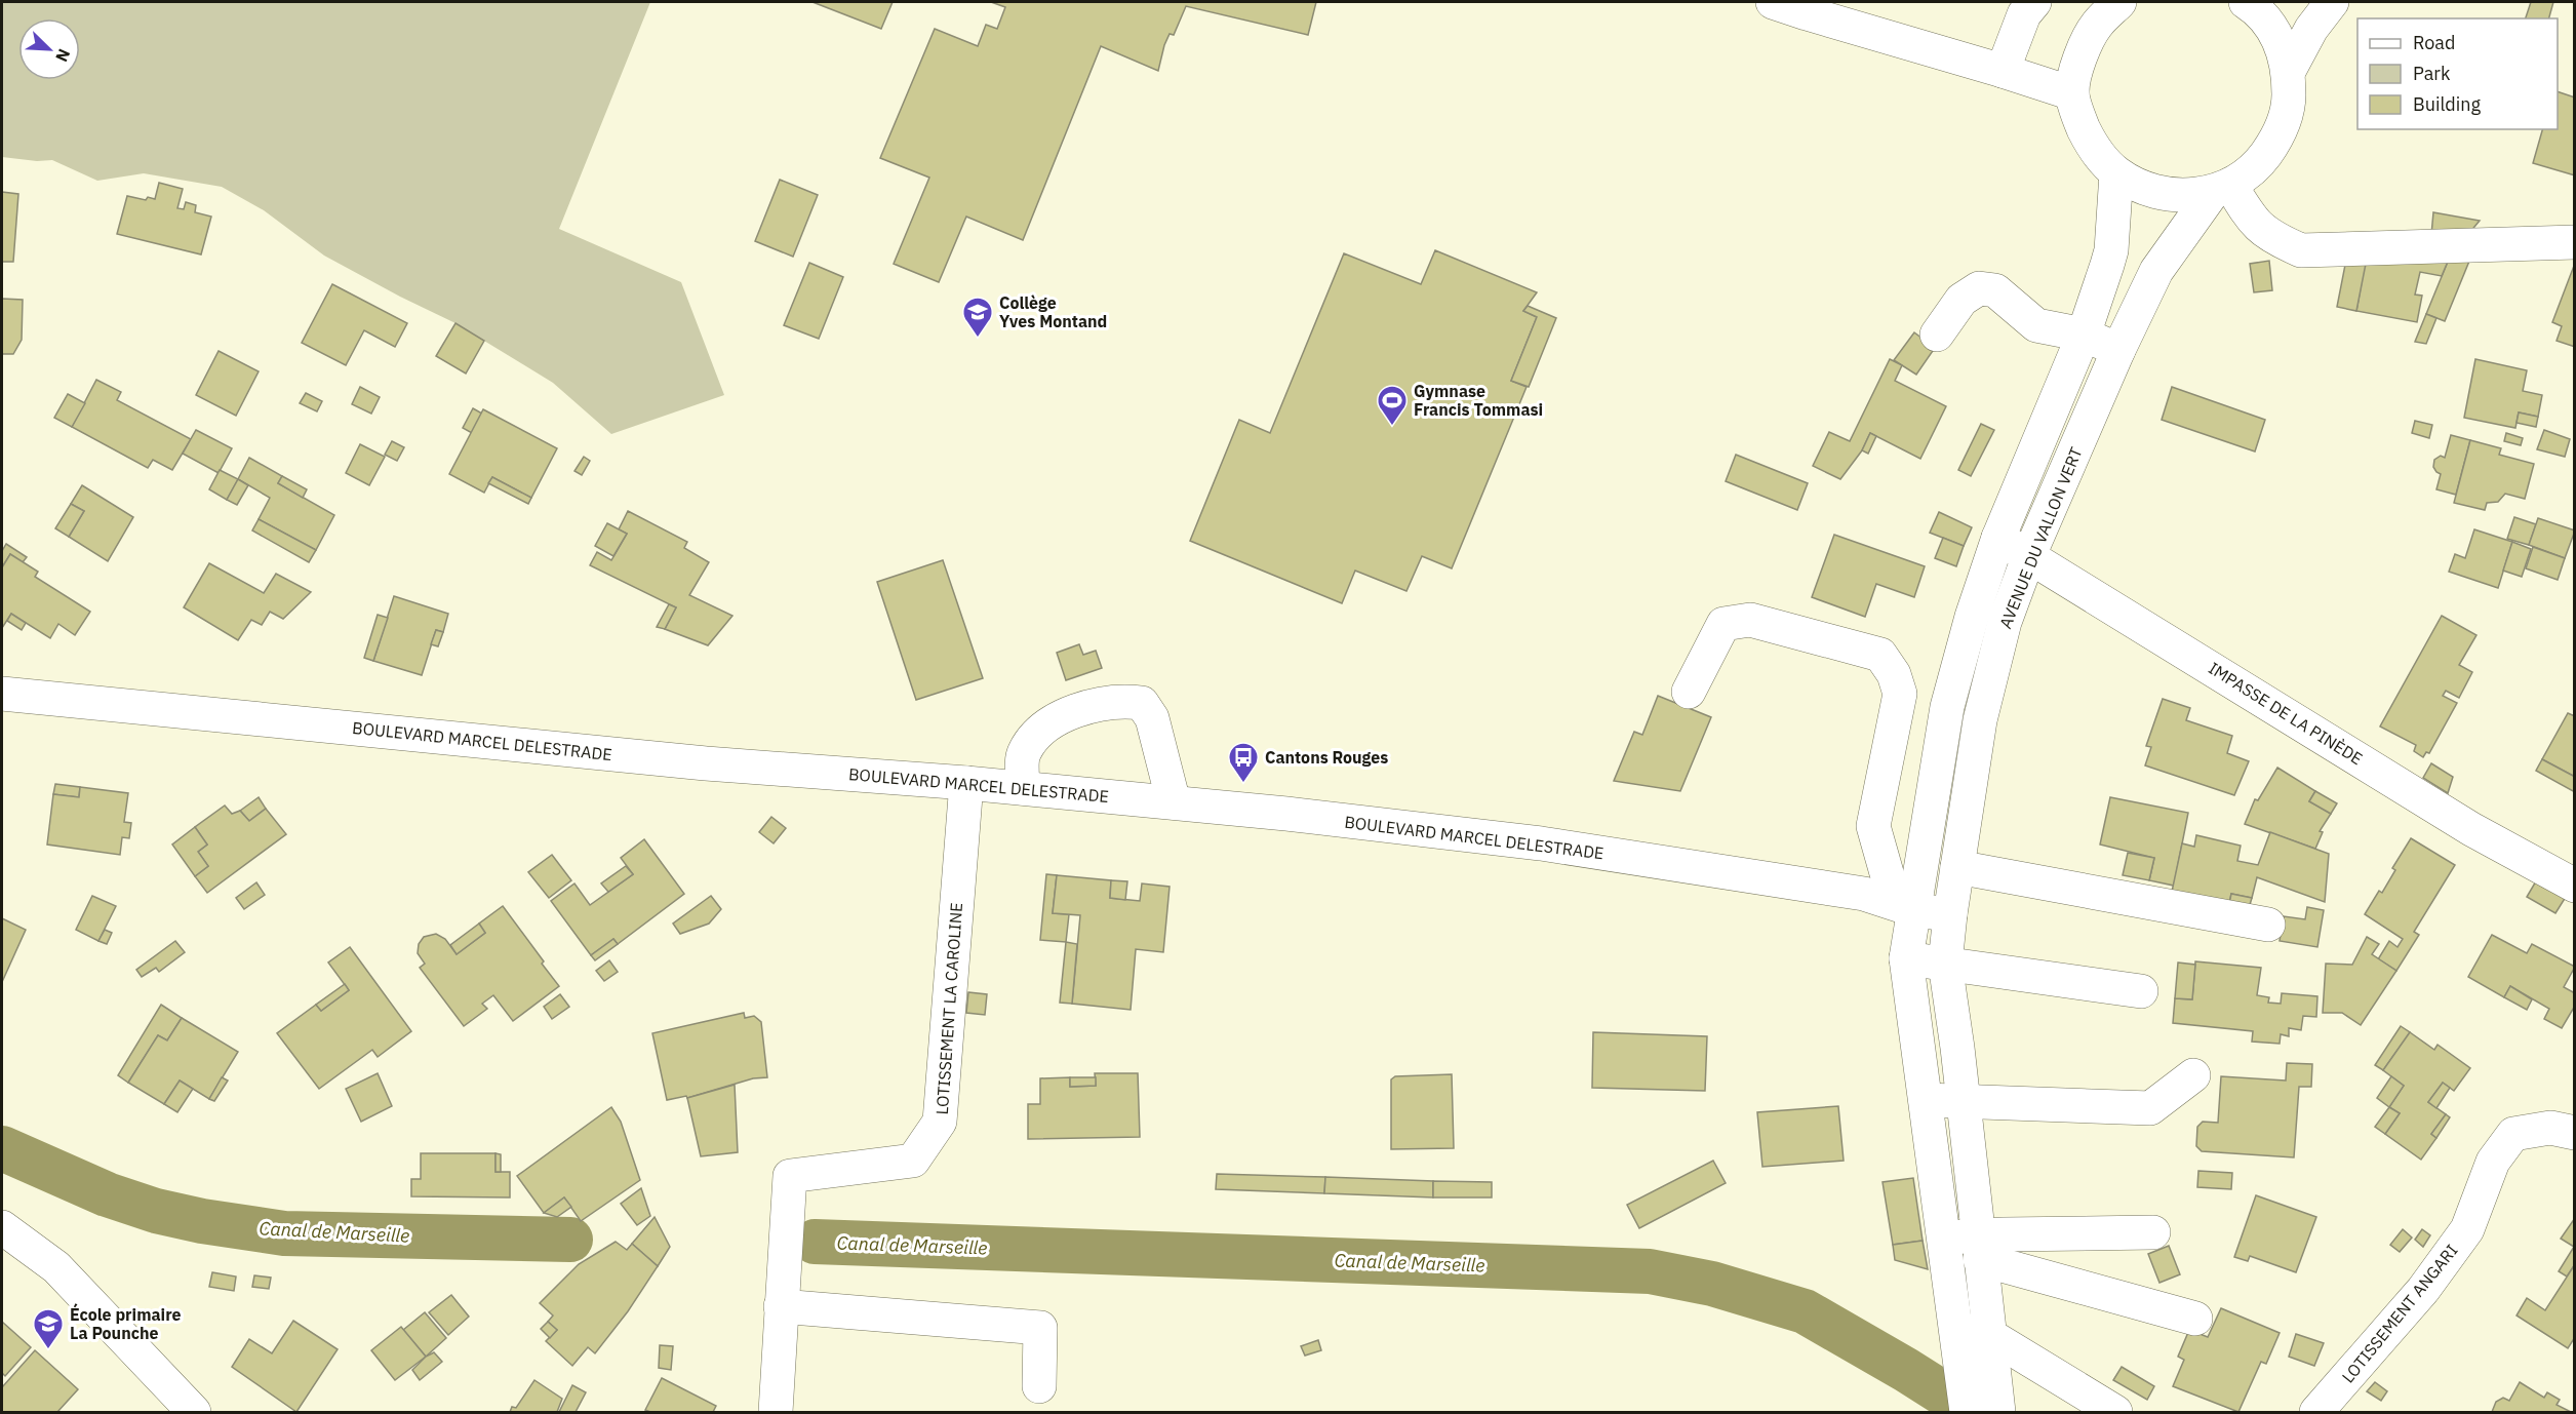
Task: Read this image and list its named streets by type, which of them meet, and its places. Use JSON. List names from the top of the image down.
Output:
{
  "streets": {
    "street": [
      "AVENUE DU VALLON VERT",
      "IMPASSE DE LA PINÈDE",
      "BOULEVARD MARCEL DELESTRADE",
      "LOTISSEMENT LA CAROLINE",
      "LOTISSEMENT ANGARI"
    ]
  },
  "crossings": [
    ["AVENUE DU VALLON VERT", "IMPASSE DE LA PINÈDE"],
    ["AVENUE DU VALLON VERT", "BOULEVARD MARCEL DELESTRADE"],
    ["BOULEVARD MARCEL DELESTRADE", "LOTISSEMENT LA CAROLINE"]
  ],
  "water": ["Canal de Marseille"],
  "places": {
    "school or university": ["Collège Yves Montand", "École primaire La Pounche"],
    "sports": ["Gymnase Francis Tommasi"],
    "bus stop": ["Cantons Rouges"]
  },
  "legend": ["Road", "Park", "Building"],
  "north": "bottom right"
}
